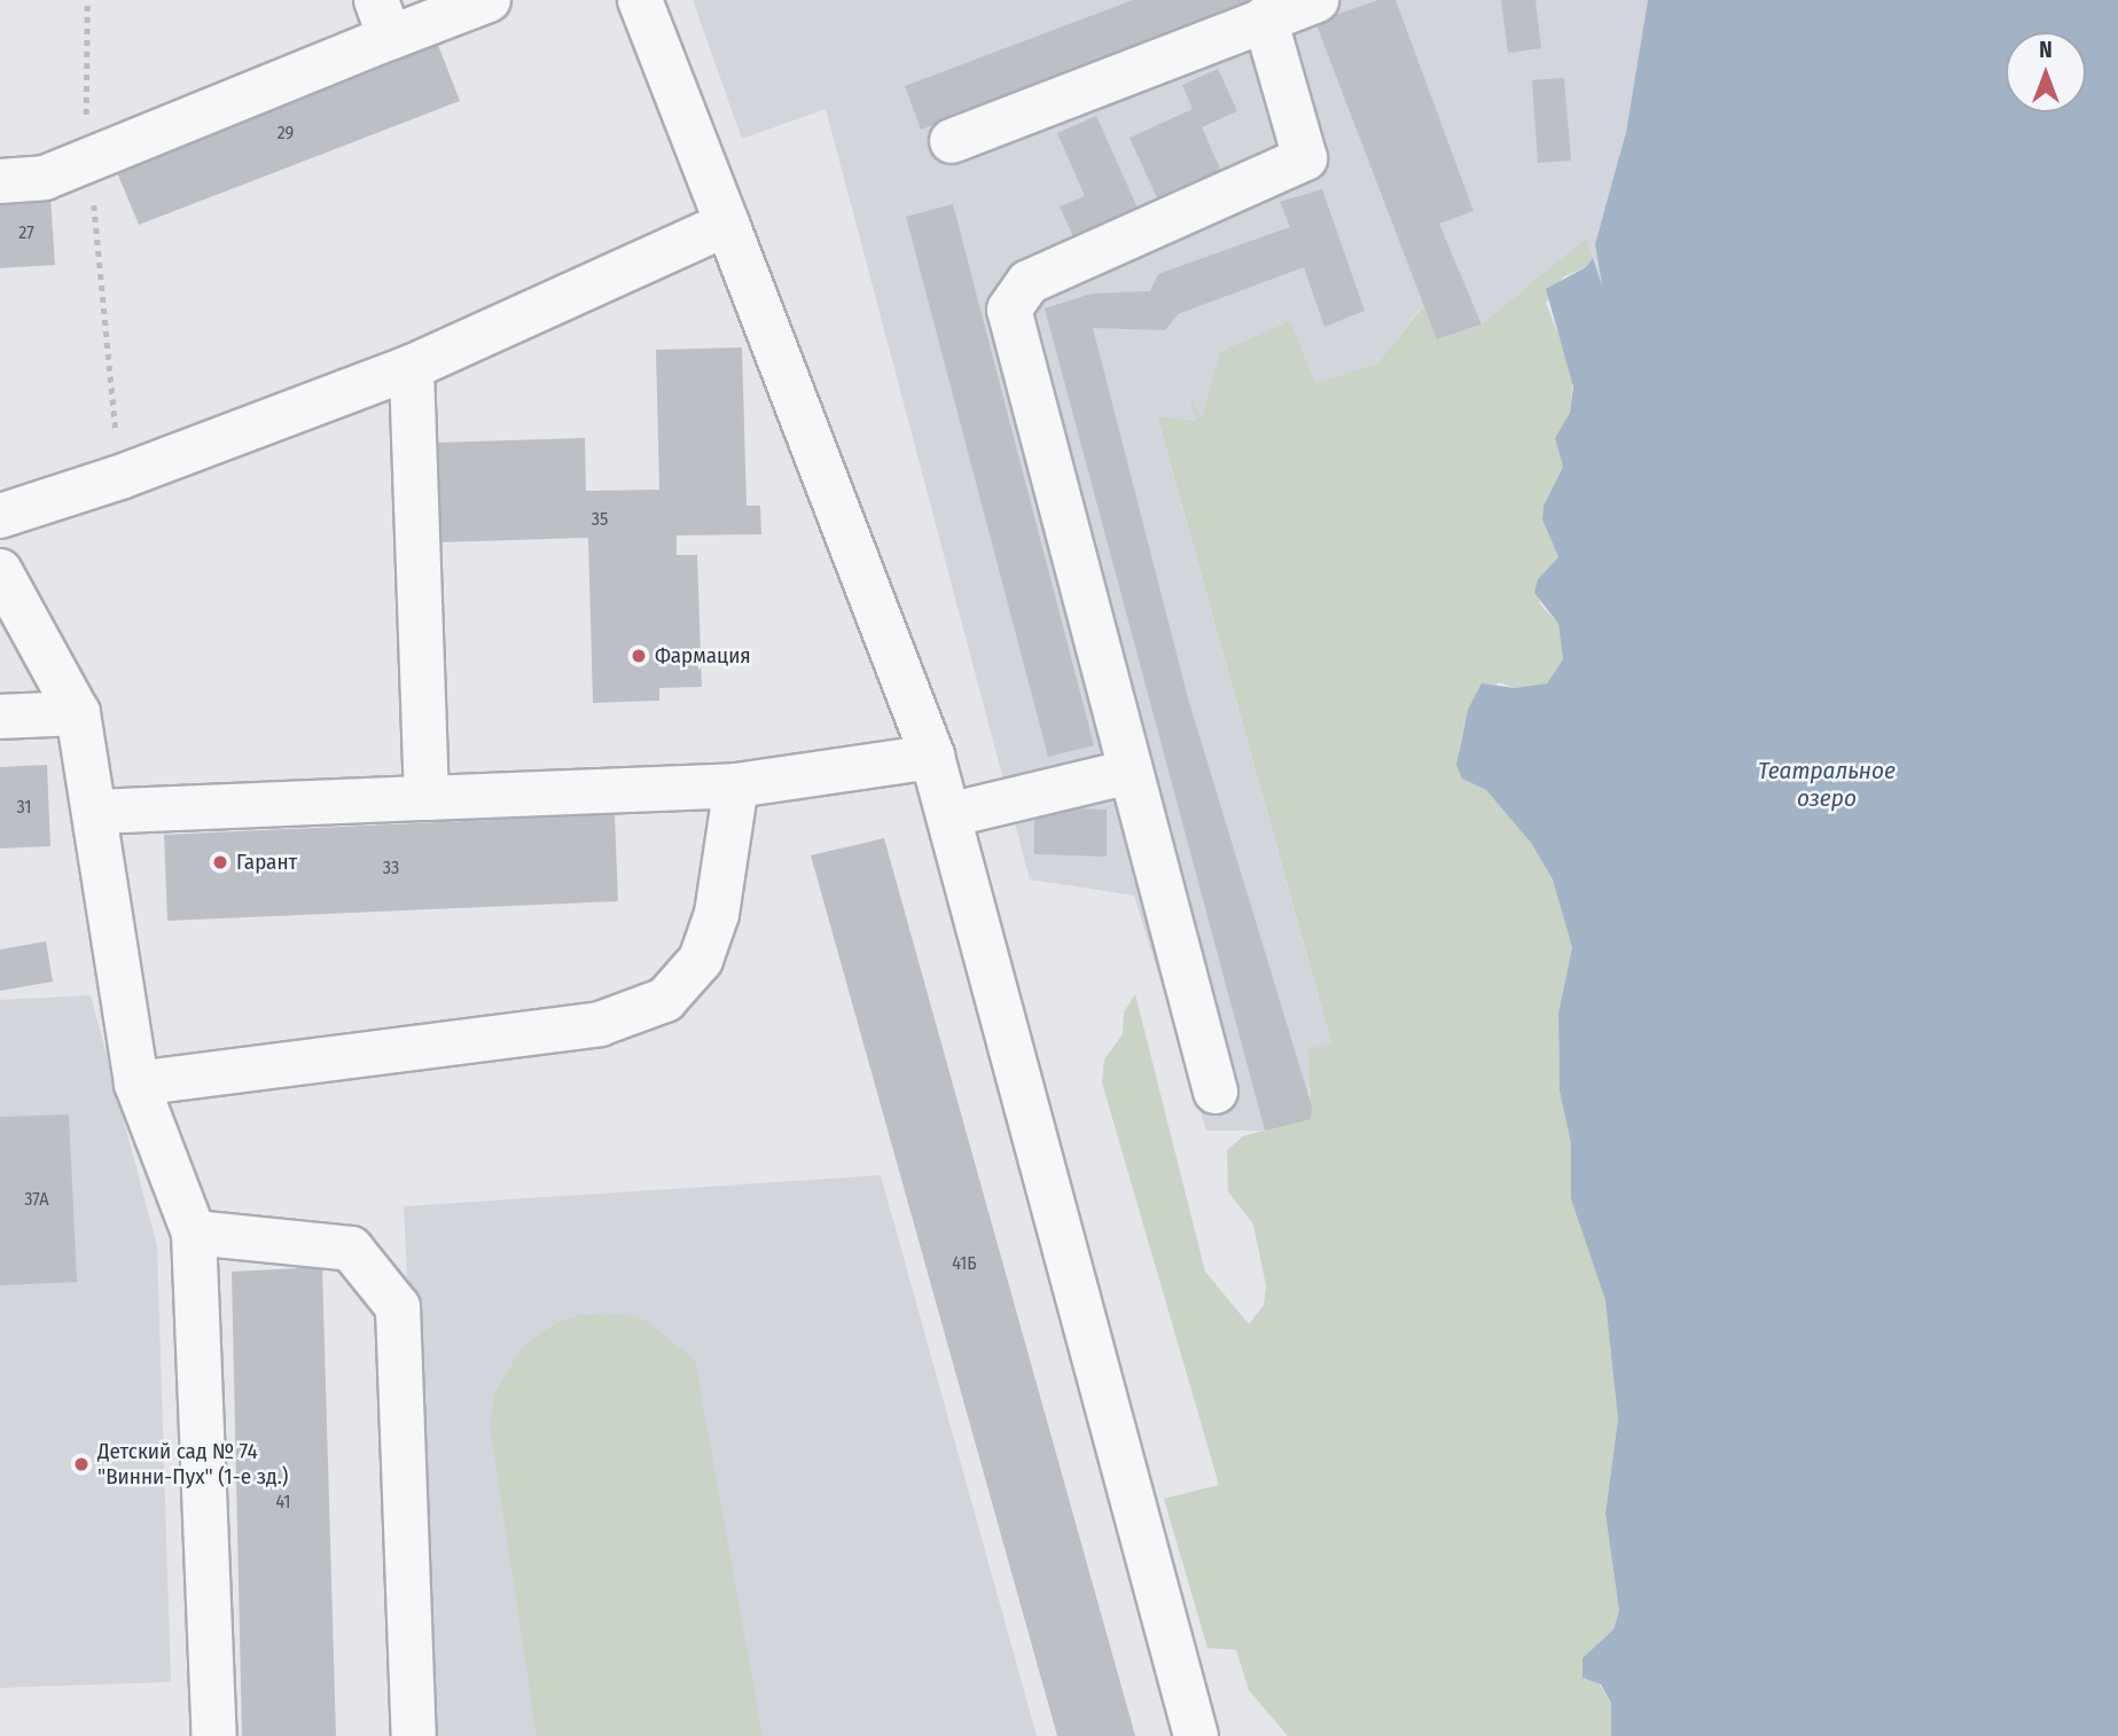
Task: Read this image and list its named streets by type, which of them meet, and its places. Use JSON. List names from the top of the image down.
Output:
{
  "water": ["Театральное озеро"],
  "places": ["Фармация", "Гарант", "Детский сад № 74 \"Винни-Пух\" (1-е зд.)"],
  "house_numbers": [
    "29",
    "27",
    "35",
    "31",
    "33",
    "37А",
    "41Б",
    "41"
  ],
  "north": "top"
}
